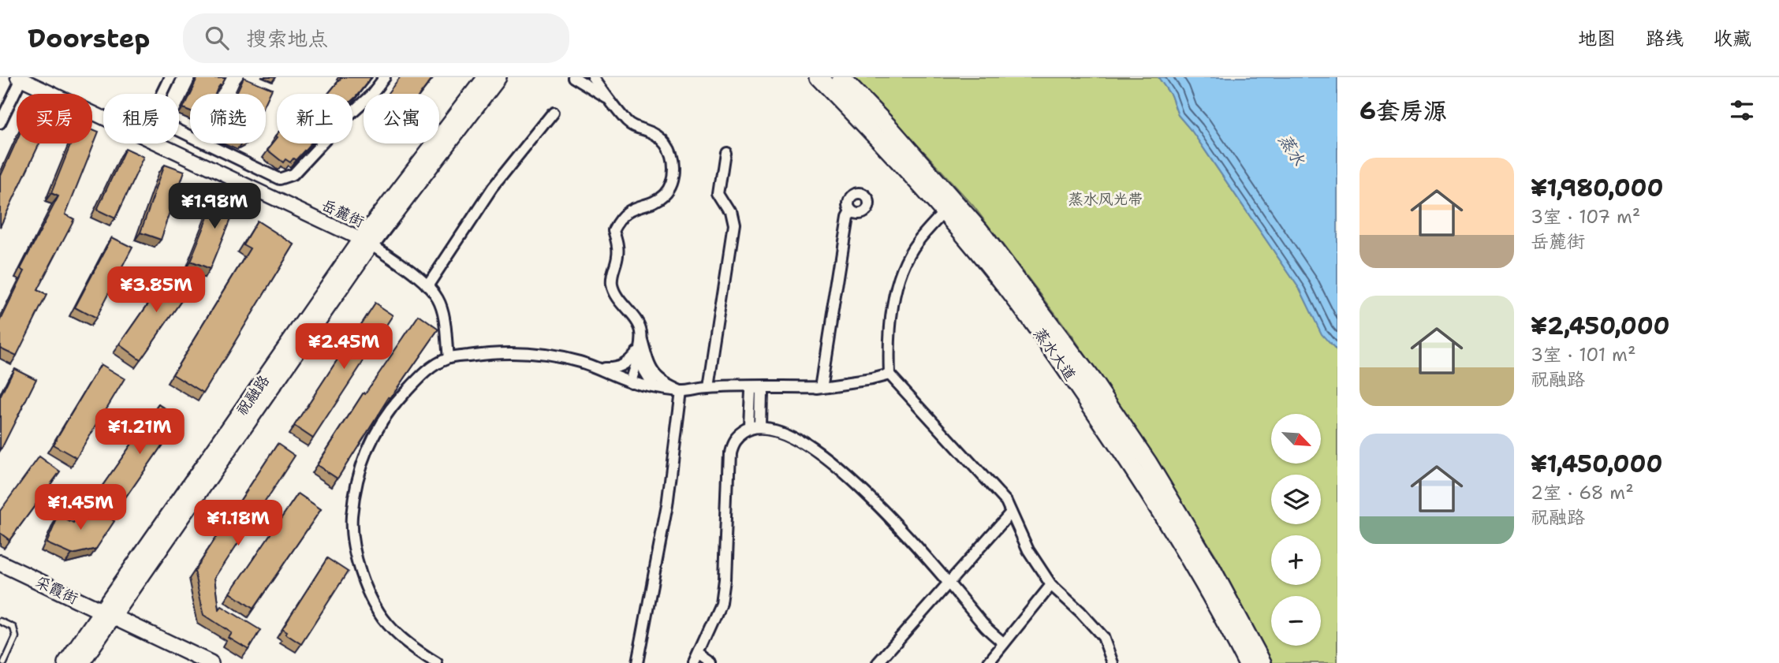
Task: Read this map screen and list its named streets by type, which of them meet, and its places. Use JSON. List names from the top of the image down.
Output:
{
  "streets": {
    "main road": ["蒸水大道", "祝融路", "采霞街"],
    "street": ["岳麓街"]
  },
  "crossings": [
    ["岳麓街", "祝融路"],
    ["祝融路", "采霞街"]
  ],
  "water": ["蒸水"],
  "parks": ["蒸水风光带"],
  "north": "bottom right",
  "page": {
    "header": "Doorstep",
    "search": "搜索地点",
    "nav": ["地图", "路线", "收藏"],
    "heading": "6套房源",
    "chip": [
      "买房",
      "租房",
      "筛选",
      "新上",
      "公寓"
    ],
    "list": [
      {
        "name": "¥1,980,000",
        "note": "3室 · 107 m² · 岳麓街"
      },
      {
        "name": "¥2,450,000",
        "note": "3室 · 101 m² · 祝融路"
      },
      {
        "name": "¥1,450,000",
        "note": "2室 · 68 m² · 祝融路"
      }
    ],
    "price": [
      "¥1.98M",
      "¥3.85M",
      "¥2.45M",
      "¥1.21M",
      "¥1.45M",
      "¥1.18M"
    ],
    "map_buttons": ["+", "−"]
  }
}
